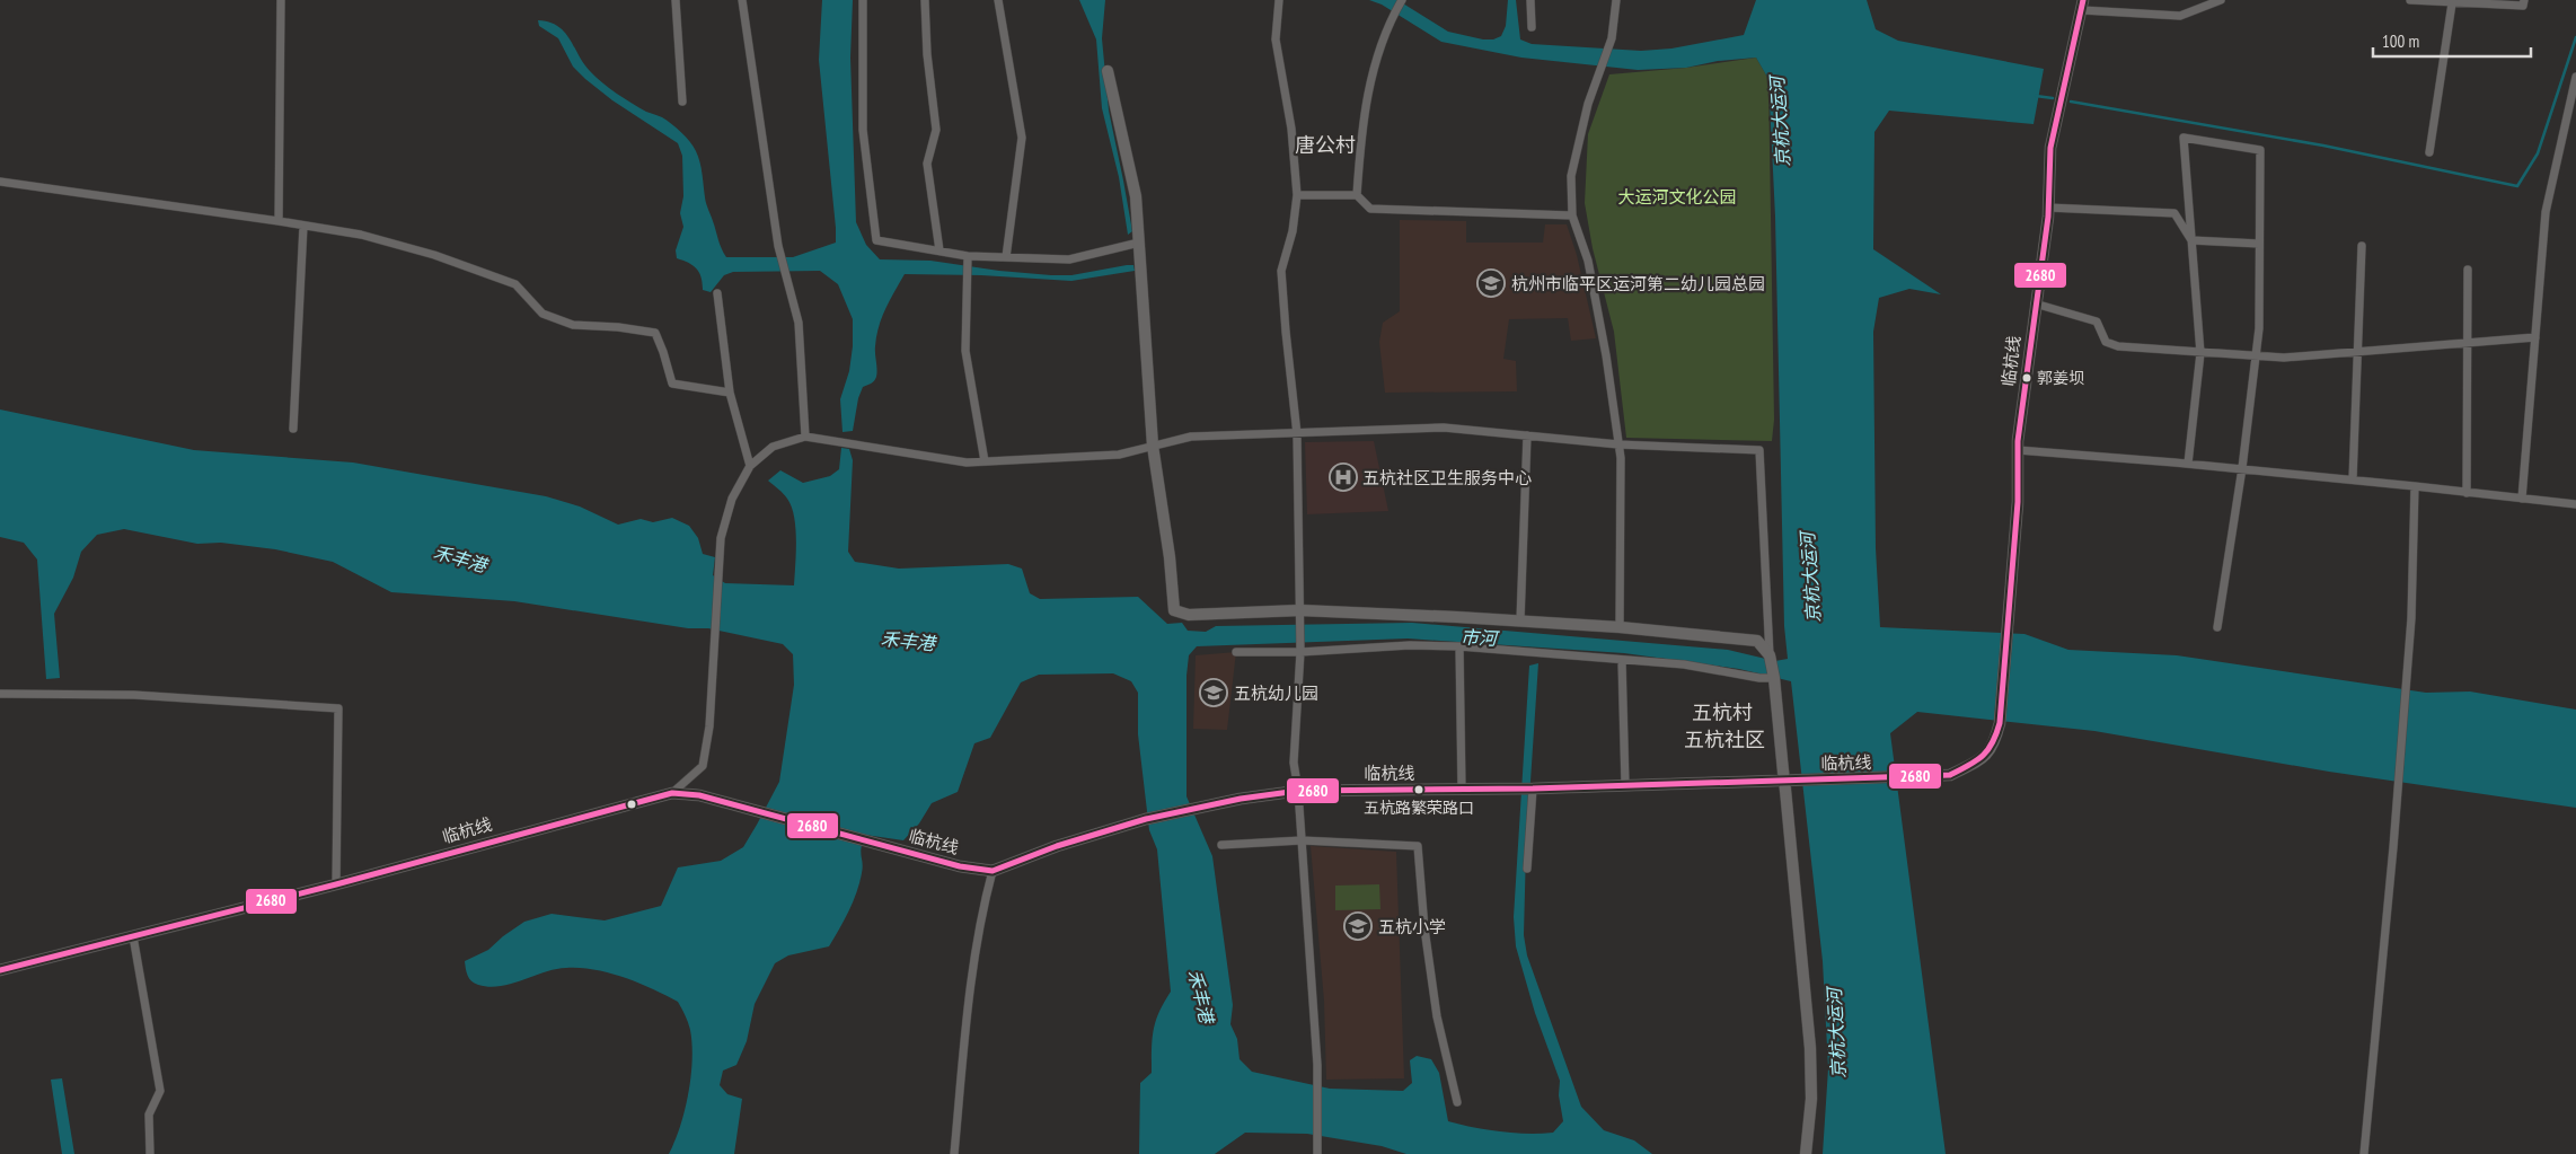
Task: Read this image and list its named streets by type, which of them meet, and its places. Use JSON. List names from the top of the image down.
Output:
{
  "streets": {
    "street": ["临杭线"]
  },
  "districts": ["唐公村", "五杭村", "五杭社区"],
  "water": ["京杭大运河", "禾丰港", "市河"],
  "parks": ["大运河文化公园"],
  "places": {
    "school or university": ["杭州市临平区运河第二幼儿园总园", "五杭幼儿园", "五杭小学"],
    "other": ["郭姜坝", "五杭路繁荣路口"],
    "hospital": ["五杭社区卫生服务中心"]
  },
  "lines": ["transit line 2680"],
  "scale_bar": "100 m"
}
